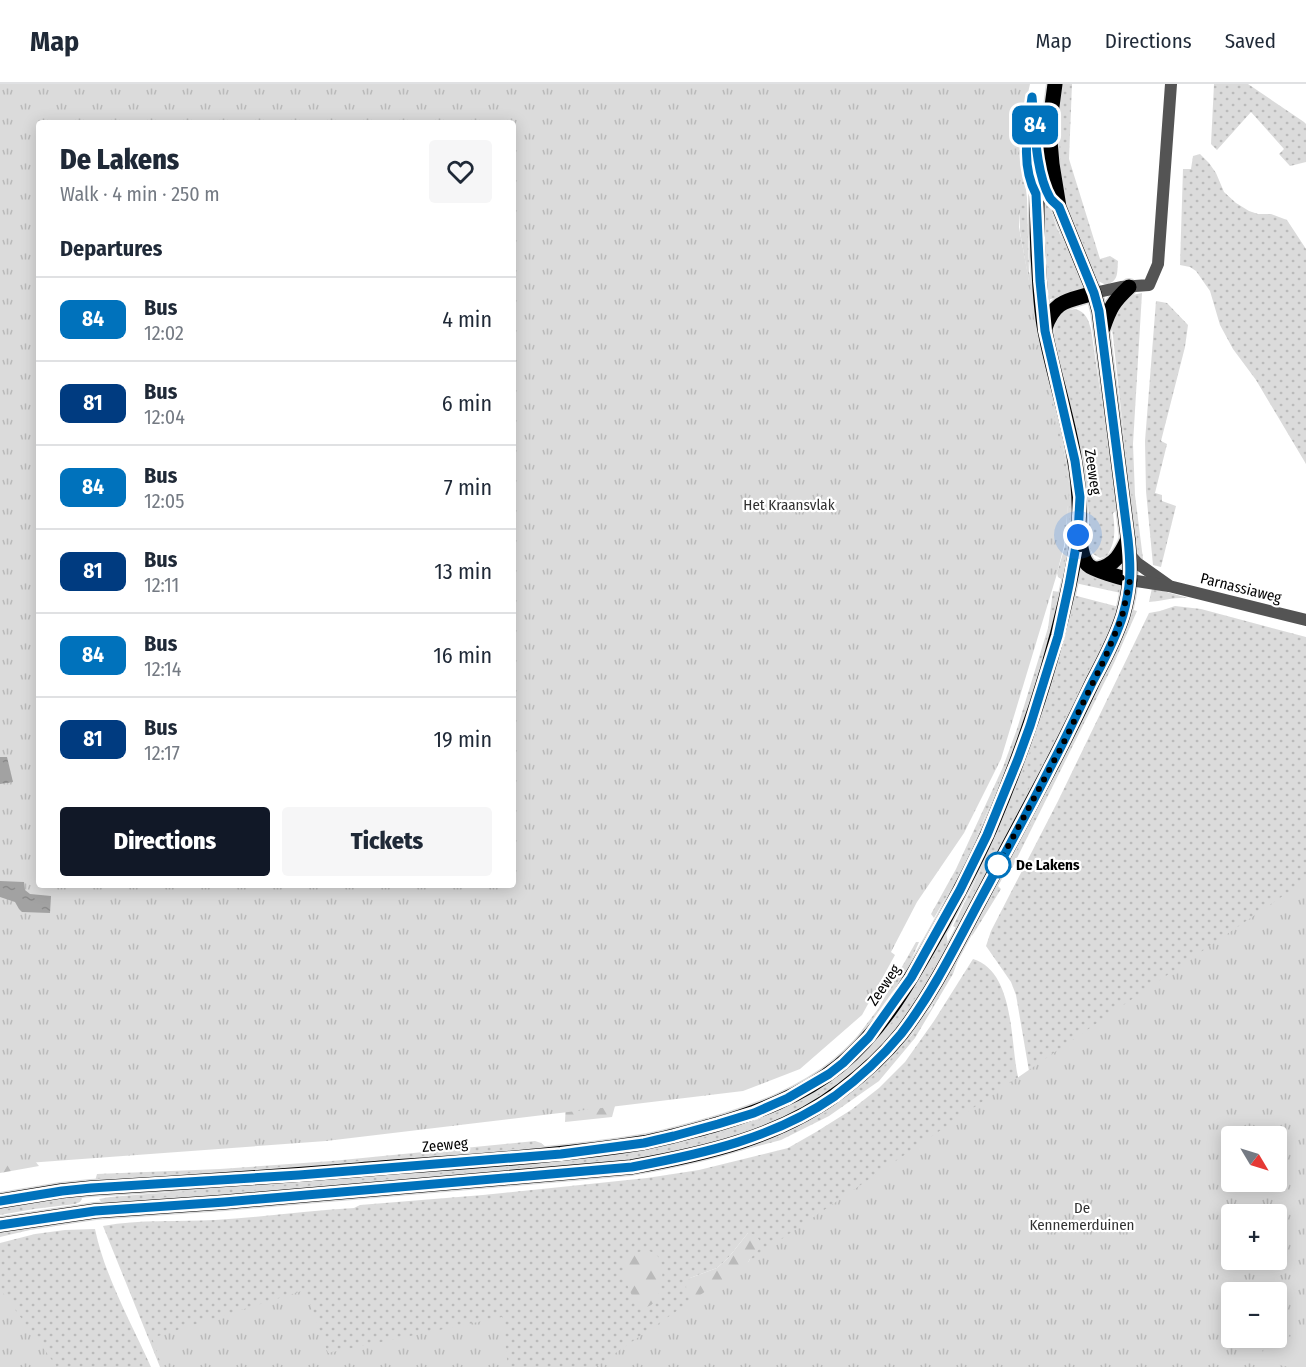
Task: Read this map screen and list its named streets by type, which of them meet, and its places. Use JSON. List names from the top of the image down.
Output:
{
  "streets": {
    "main road": ["Zeeweg"],
    "street": ["Parnassiaweg"]
  },
  "crossings": [
    ["Zeeweg", "Parnassiaweg"]
  ],
  "parks": ["Het Kraansvlak", "De Kennemerduinen"],
  "places": ["De Lakens"],
  "lines": ["bus line 84"],
  "north": "bottom right",
  "page": {
    "header": "Map",
    "nav": ["Map", "Directions", "Saved"],
    "on_map": "84",
    "heading": [
      ["De Lakens", "Walk · 4 min · 250 m"],
      "Departures"
    ],
    "list": [
      {
        "mark": "84",
        "name": "Bus",
        "note": "12:02",
        "value": "4 min"
      },
      {
        "mark": "81",
        "name": "Bus",
        "note": "12:04",
        "value": "6 min"
      },
      {
        "mark": "84",
        "name": "Bus",
        "note": "12:05",
        "value": "7 min"
      },
      {
        "mark": "81",
        "name": "Bus",
        "note": "12:11",
        "value": "13 min"
      },
      {
        "mark": "84",
        "name": "Bus",
        "note": "12:14",
        "value": "16 min"
      },
      {
        "mark": "81",
        "name": "Bus",
        "note": "12:17",
        "value": "19 min"
      }
    ],
    "buttons": ["Directions", "Tickets"],
    "map_buttons": ["+", "−"]
  }
}
